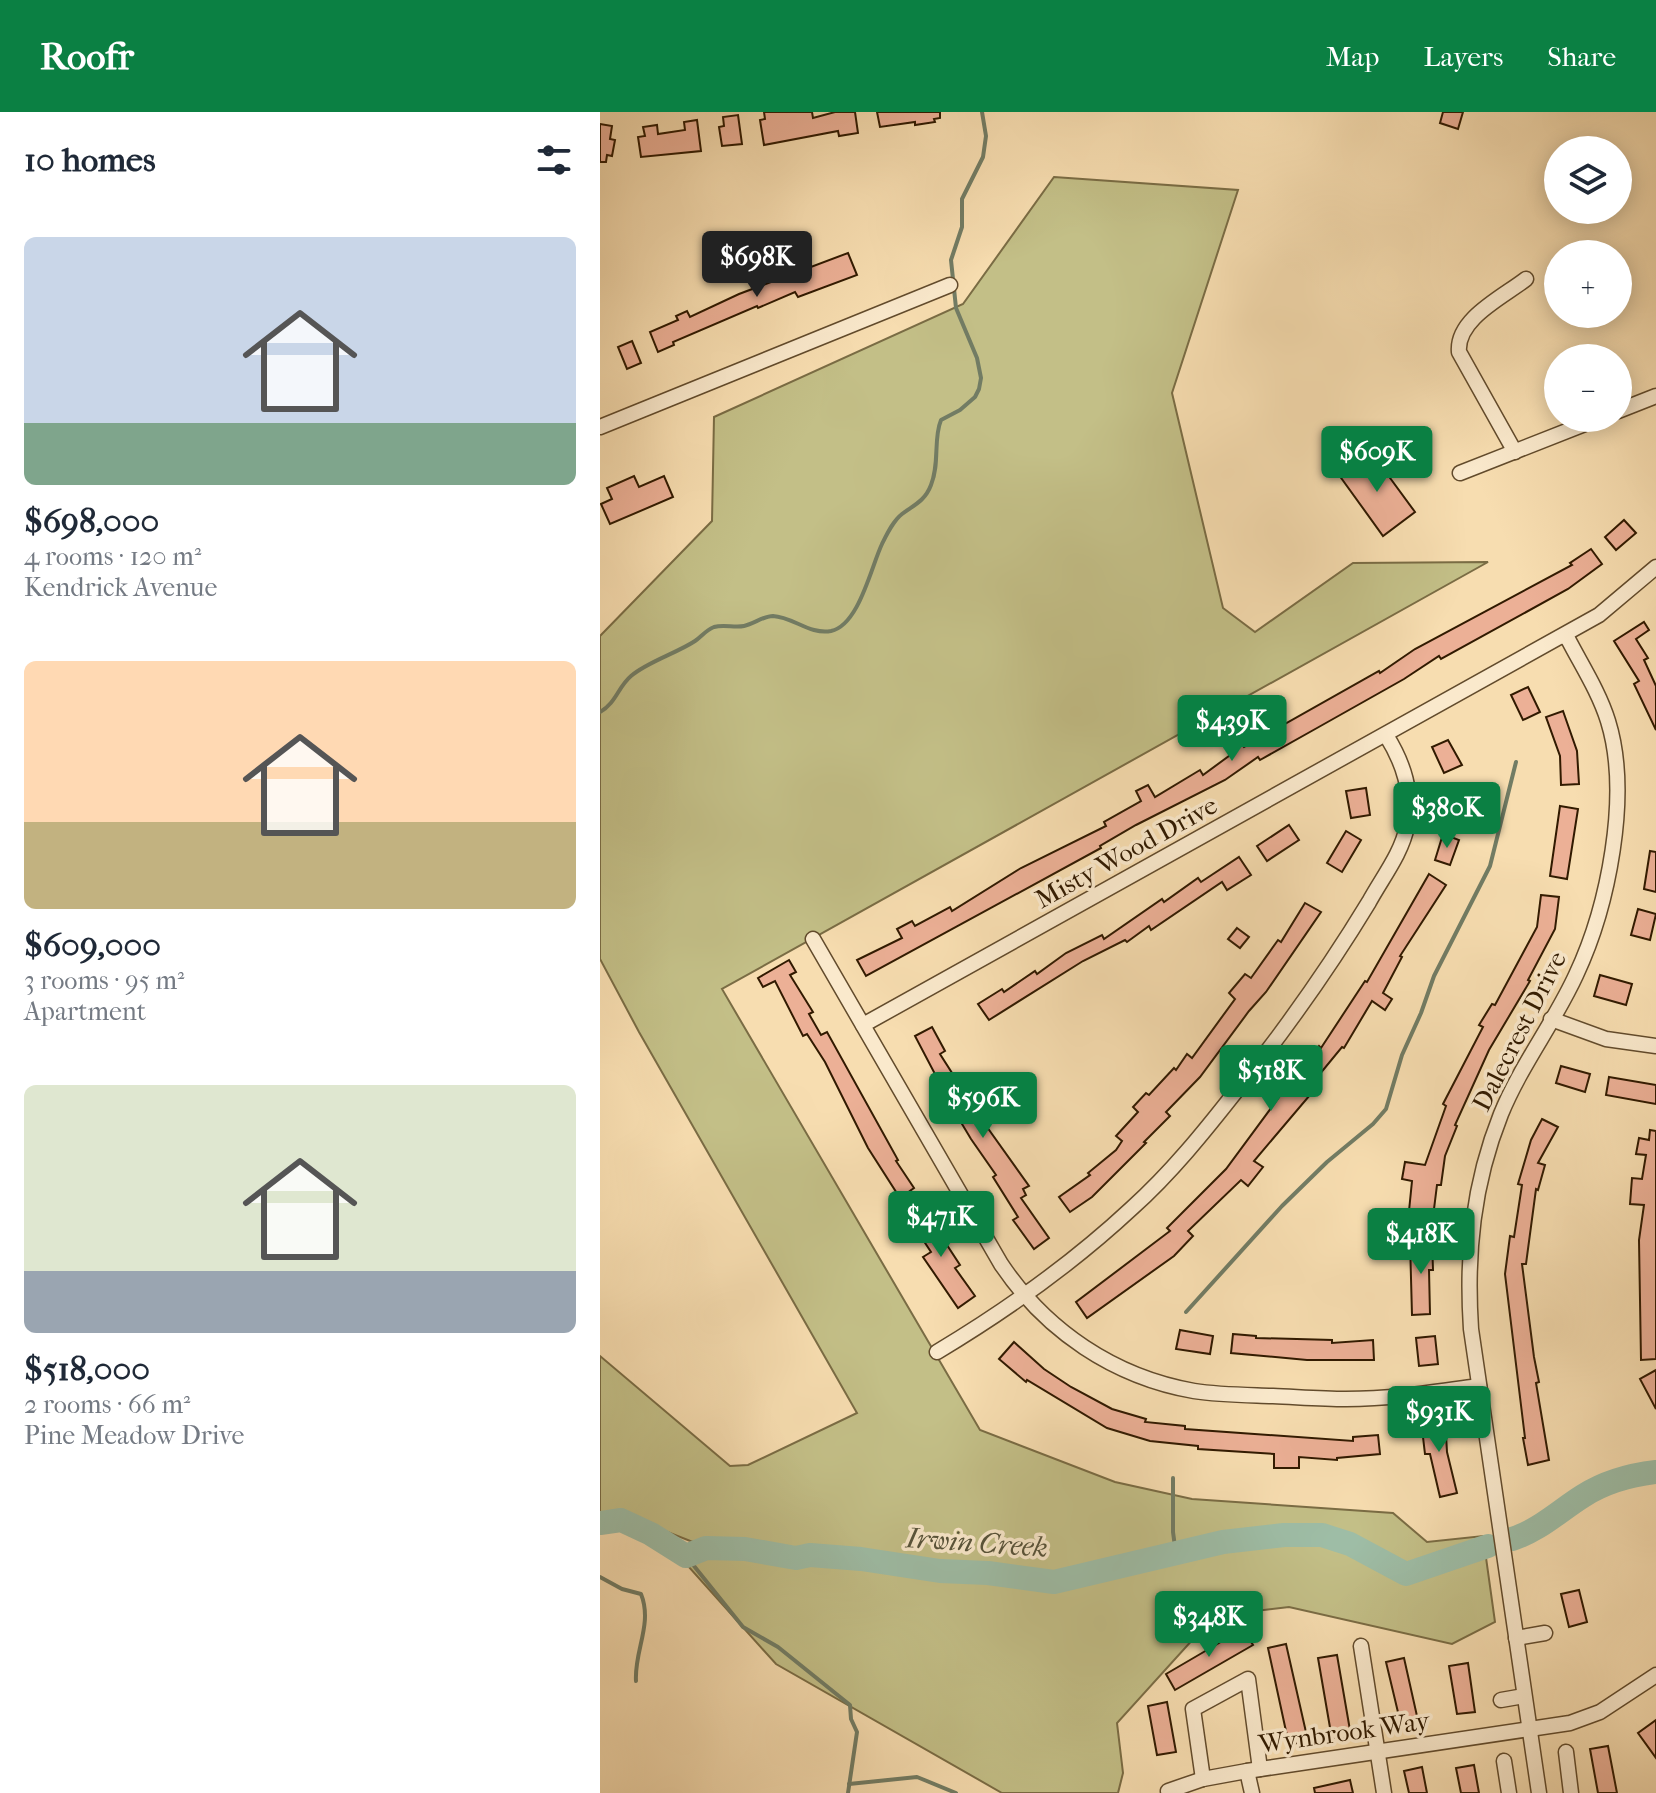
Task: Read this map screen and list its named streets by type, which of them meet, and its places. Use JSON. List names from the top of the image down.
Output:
{
  "streets": {
    "street": ["Misty Wood Drive", "Dalecrest Drive", "Wynbrook Way"]
  },
  "crossings": [
    ["Misty Wood Drive", "Dalecrest Drive"],
    ["Dalecrest Drive", "Wynbrook Way"]
  ],
  "water": ["Irwin Creek"],
  "page": {
    "header": "Roofr",
    "nav": ["Map", "Layers", "Share"],
    "heading": "10 homes",
    "map_buttons": ["+", "−"],
    "list": [
      {
        "name": "$698,000",
        "note": "4 rooms · 120 m² · Kendrick Avenue"
      },
      {
        "name": "$609,000",
        "note": "3 rooms · 95 m² · Apartment"
      },
      {
        "name": "$518,000",
        "note": "2 rooms · 66 m² · Pine Meadow Drive"
      }
    ],
    "price": [
      "$698K",
      "$609K",
      "$439K",
      "$380K",
      "$518K",
      "$596K",
      "$471K",
      "$418K",
      "$931K",
      "$348K"
    ]
  }
}
